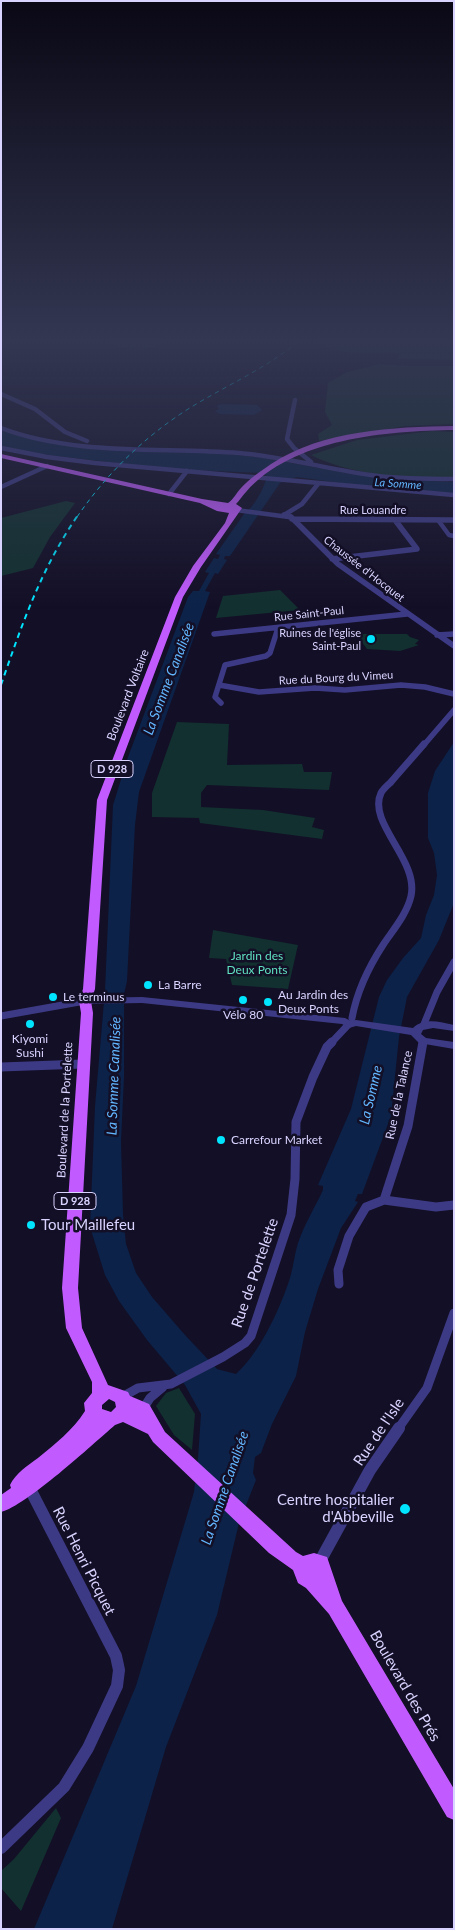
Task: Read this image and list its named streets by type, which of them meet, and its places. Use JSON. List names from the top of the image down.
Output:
{
  "streets": {
    "main road": [
      "Boulevard Voltaire",
      "D 928",
      "Boulevard de la Portelette",
      "Boulevard des Prés"
    ],
    "street": [
      "Rue Louandre",
      "Chaussée d'Hocquet",
      "Rue Saint-Paul",
      "Rue du Bourg du Vimeu",
      "Rue de la Talance",
      "Rue de Portelette",
      "Rue de l'Isle",
      "Rue Henri Picquet"
    ]
  },
  "crossings": [
    ["Rue Louandre", "Chaussée d'Hocquet"],
    ["Chaussée d'Hocquet", "Rue Saint-Paul"],
    ["Chaussée d'Hocquet", "Boulevard Voltaire"],
    ["Boulevard Voltaire", "Boulevard de la Portelette"],
    ["Boulevard de la Portelette", "Rue de Portelette"],
    ["Boulevard de la Portelette", "Boulevard des Prés"],
    ["Rue de Portelette", "Boulevard des Prés"],
    ["Rue de l'Isle", "Boulevard des Prés"]
  ],
  "water": ["La Somme", "La Somme Canalisée"],
  "parks": ["Jardin des Deux Ponts"],
  "places": [
    "Ruines de l'église Saint-Paul",
    "La Barre",
    "Le terminus",
    "Vélo 80",
    "Au Jardin des Deux Ponts",
    "Kiyomi Sushi",
    "Carrefour Market",
    "Tour Maillefeu",
    "Centre hospitalier d'Abbeville"
  ]
}
